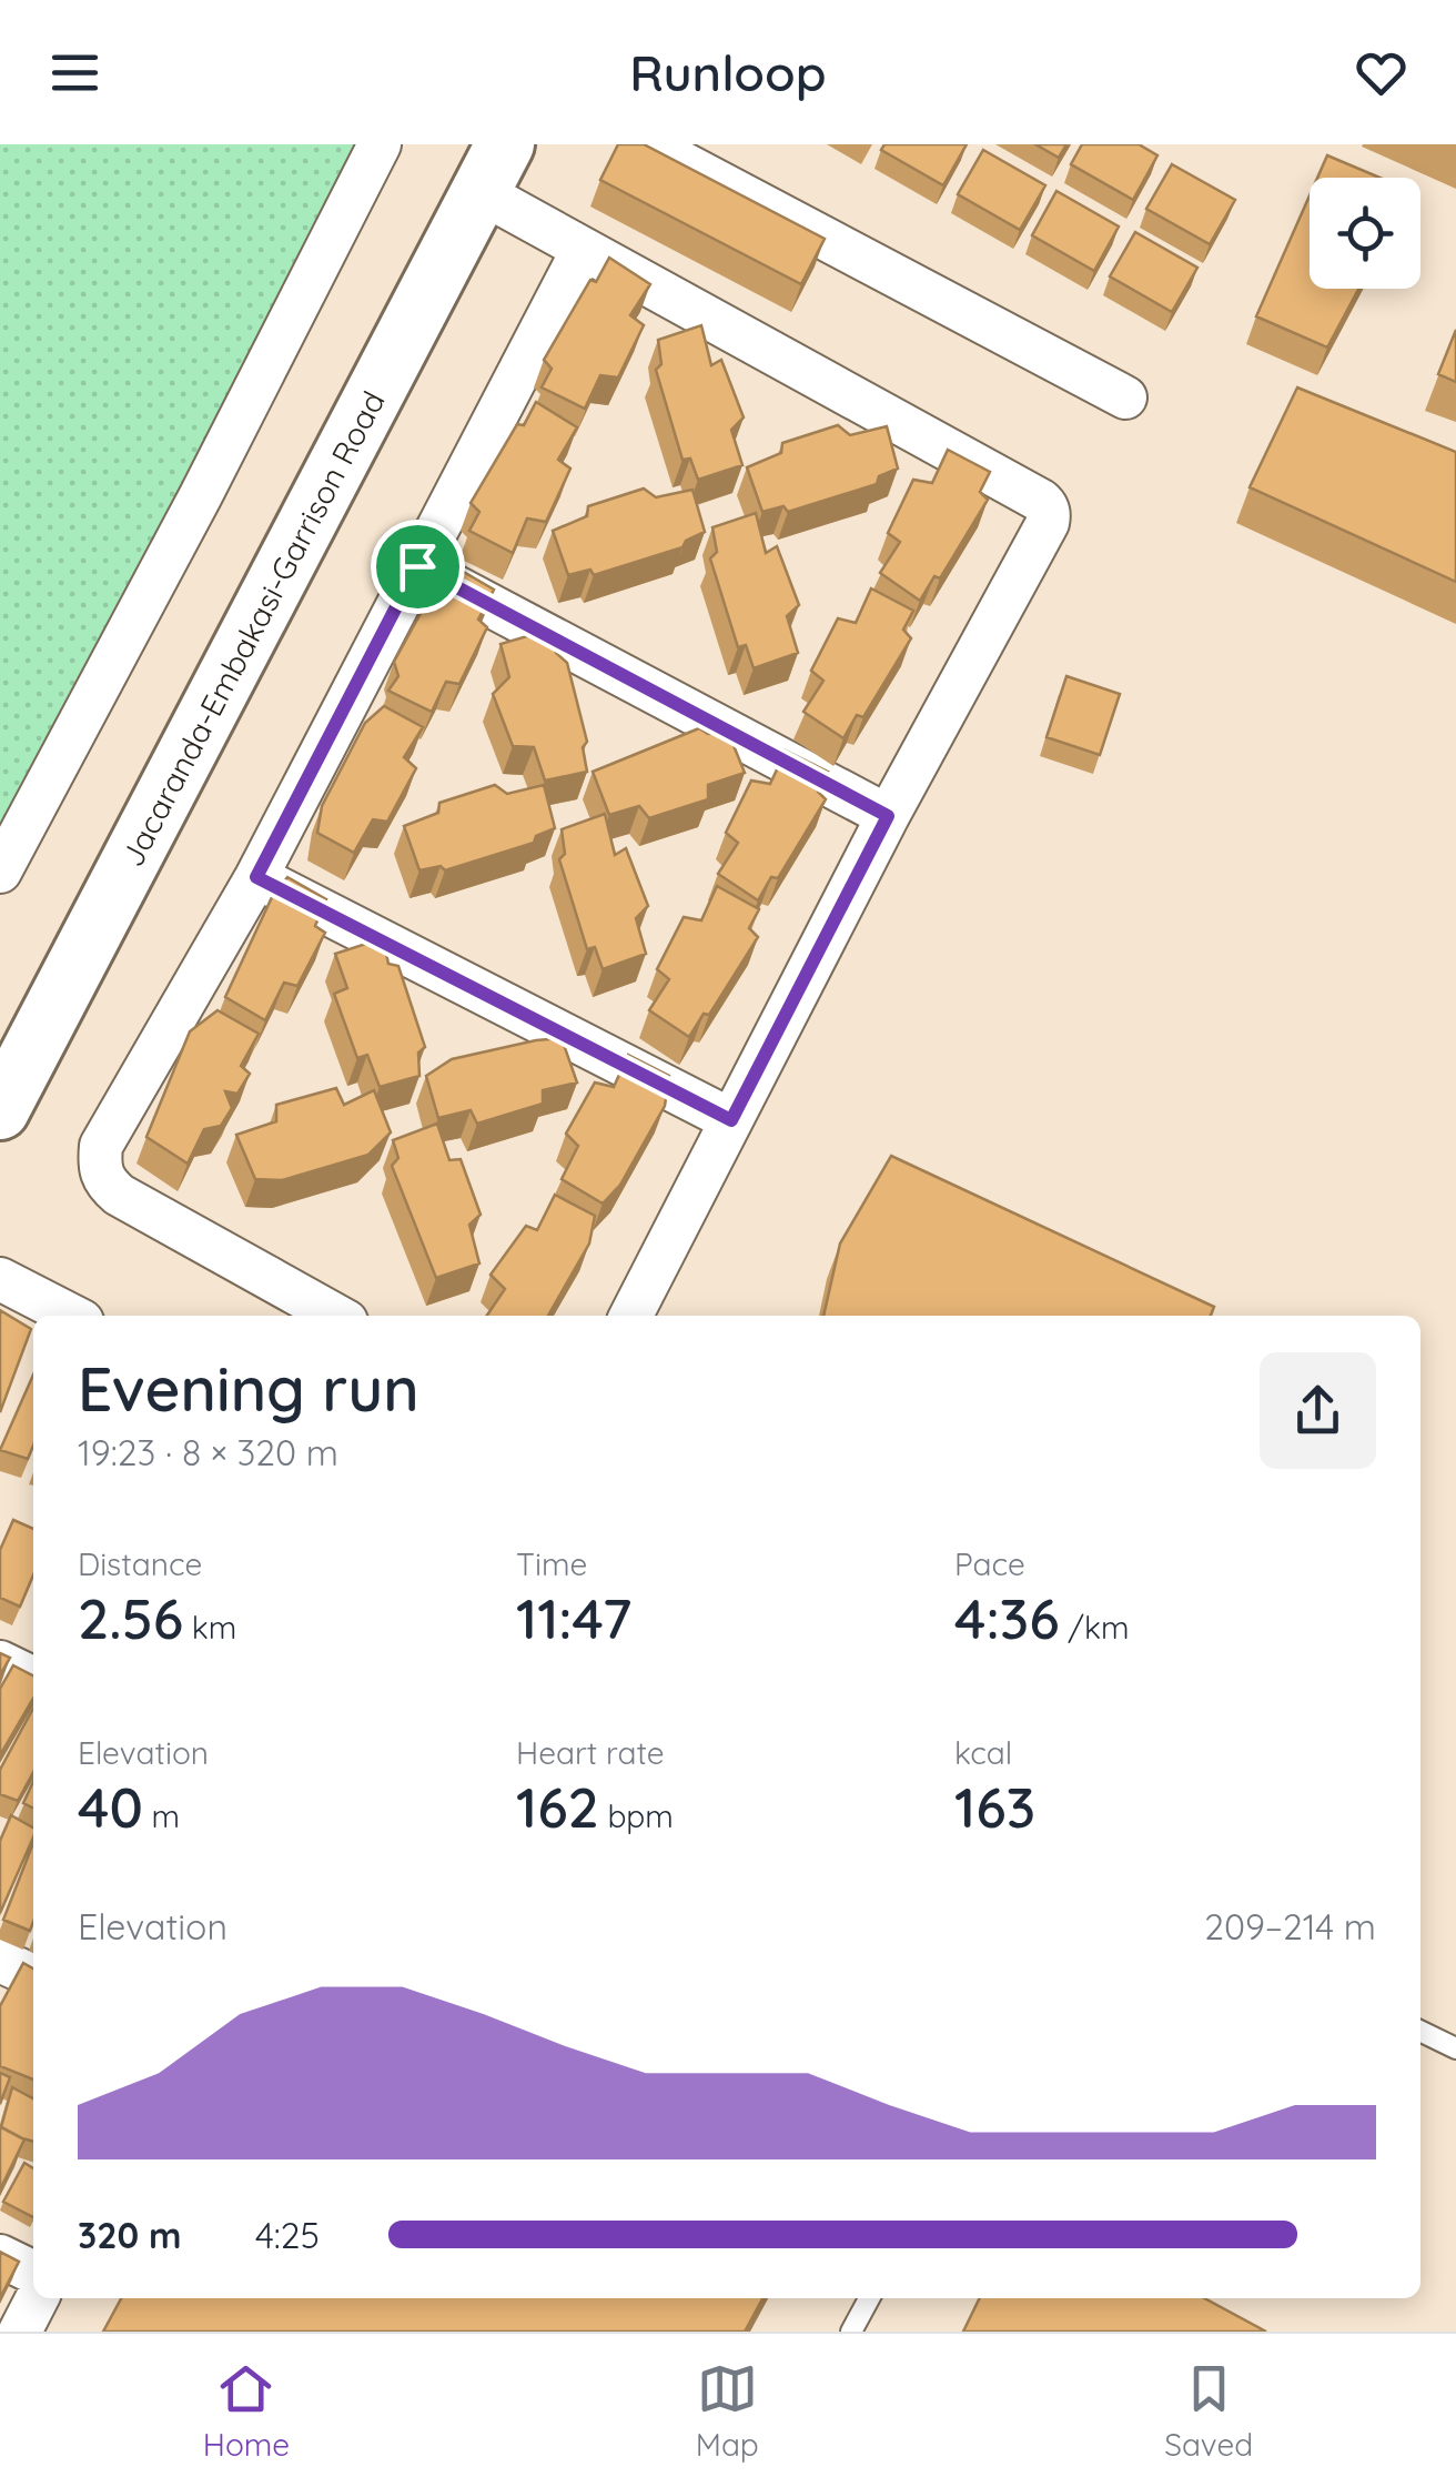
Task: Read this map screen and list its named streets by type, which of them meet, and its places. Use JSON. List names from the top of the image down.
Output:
{
  "streets": {
    "street": ["Jacaranda-Embakasi-Garrison Road"]
  },
  "page": {
    "header": "Runloop",
    "heading": ["Evening run", "19:23 · 8 × 320 m"],
    "stats": [
      ["Distance", "2.56 km"],
      ["Time", "11:47"],
      ["Pace", "4:36 /km"],
      ["Elevation", "40 m"],
      ["Heart rate", "162 bpm"],
      ["kcal", "163"]
    ],
    "chart": ["Elevation", "209–214 m"],
    "list": [
      {
        "name": "320 m",
        "note": "4:25"
      }
    ],
    "tabs": ["Home", "Map", "Saved"]
  }
}
